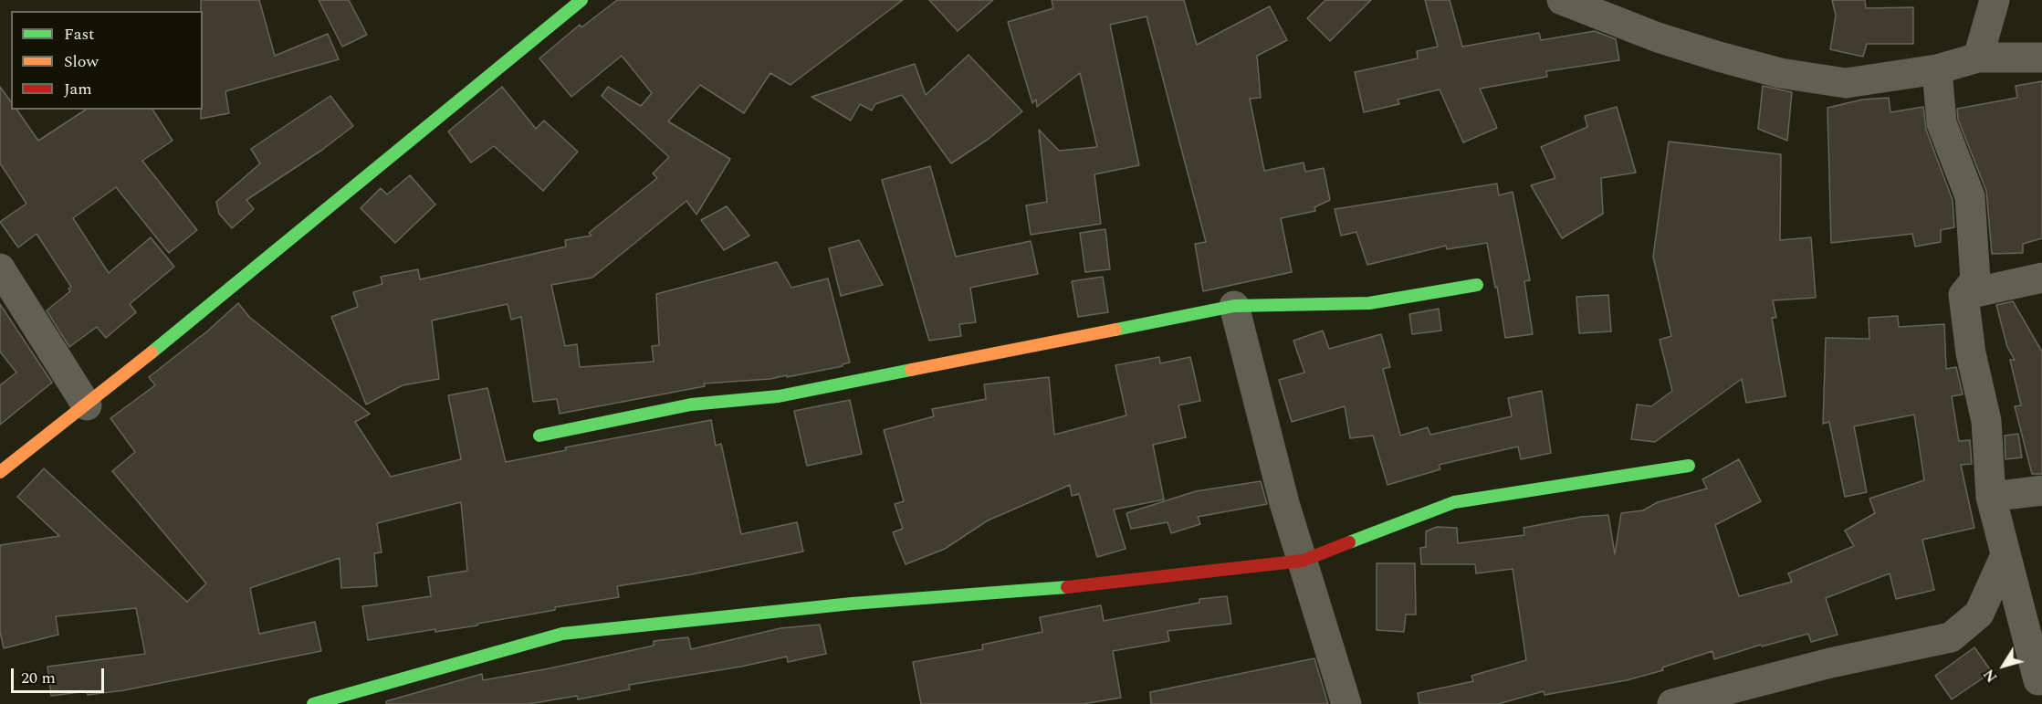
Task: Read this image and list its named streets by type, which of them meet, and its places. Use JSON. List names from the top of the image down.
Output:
{
  "legend": ["Fast", "Slow", "Jam"],
  "scale_bar": "20 m",
  "north": "bottom left"
}
